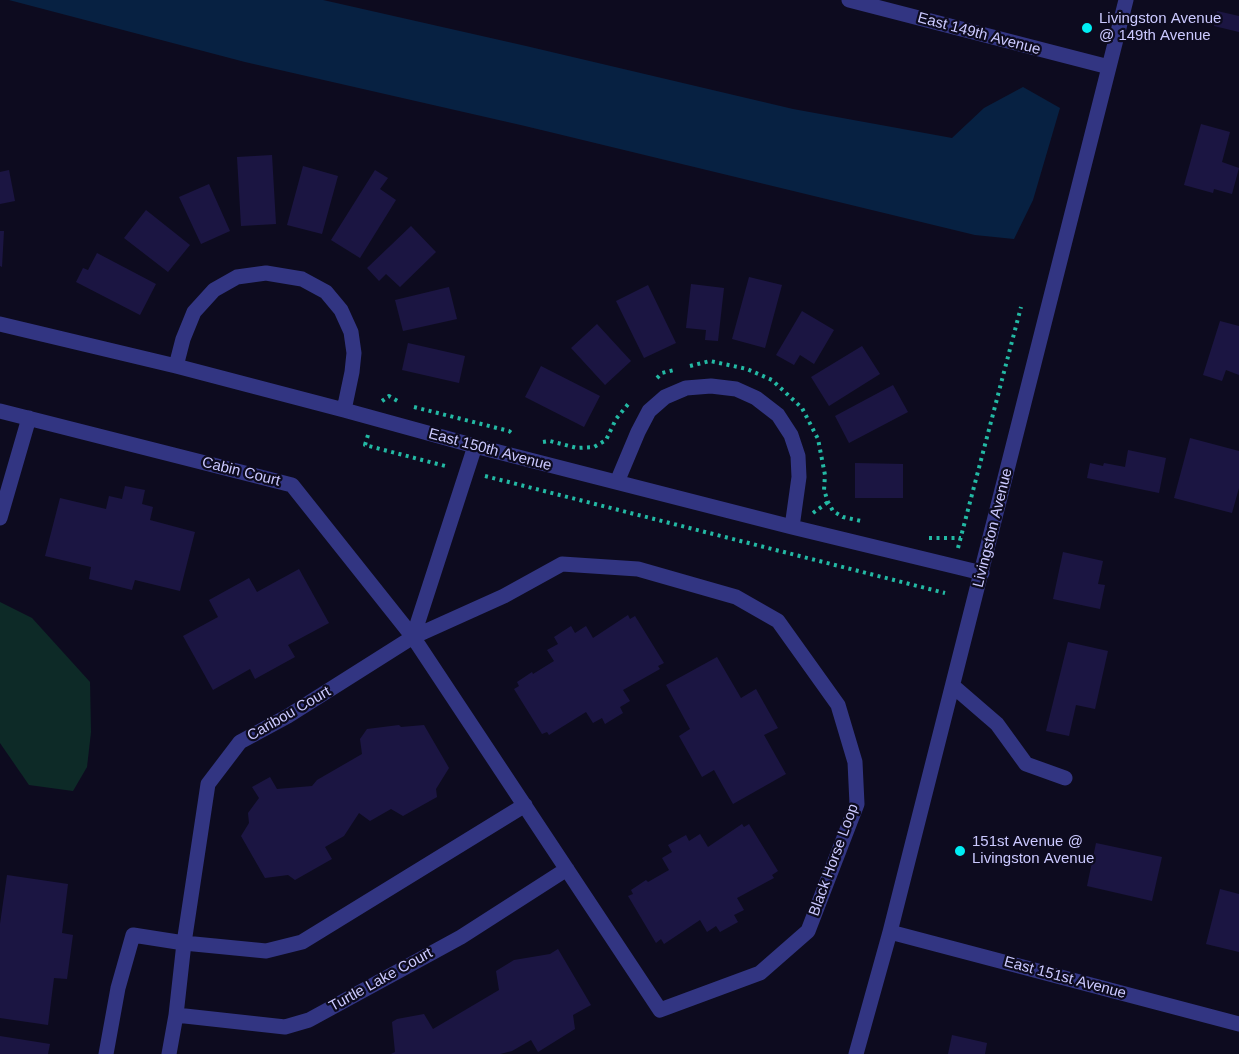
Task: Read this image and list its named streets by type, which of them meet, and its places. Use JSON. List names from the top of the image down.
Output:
{
  "streets": {
    "street": [
      "East 149th Avenue",
      "East 150th Avenue",
      "Cabin Court",
      "Livingston Avenue",
      "Caribou Court",
      "Black Horse Loop",
      "East 151st Avenue",
      "Turtle Lake Court"
    ]
  },
  "crossings": [
    ["East 149th Avenue", "Livingston Avenue"],
    ["East 150th Avenue", "Livingston Avenue"],
    ["Cabin Court", "Caribou Court"],
    ["Cabin Court", "Black Horse Loop"],
    ["Livingston Avenue", "East 151st Avenue"],
    ["Caribou Court", "Black Horse Loop"],
    ["Caribou Court", "Turtle Lake Court"],
    ["Black Horse Loop", "Turtle Lake Court"]
  ],
  "places": ["Livingston Avenue @ 149th Avenue", "151st Avenue @ Livingston Avenue"]
}
